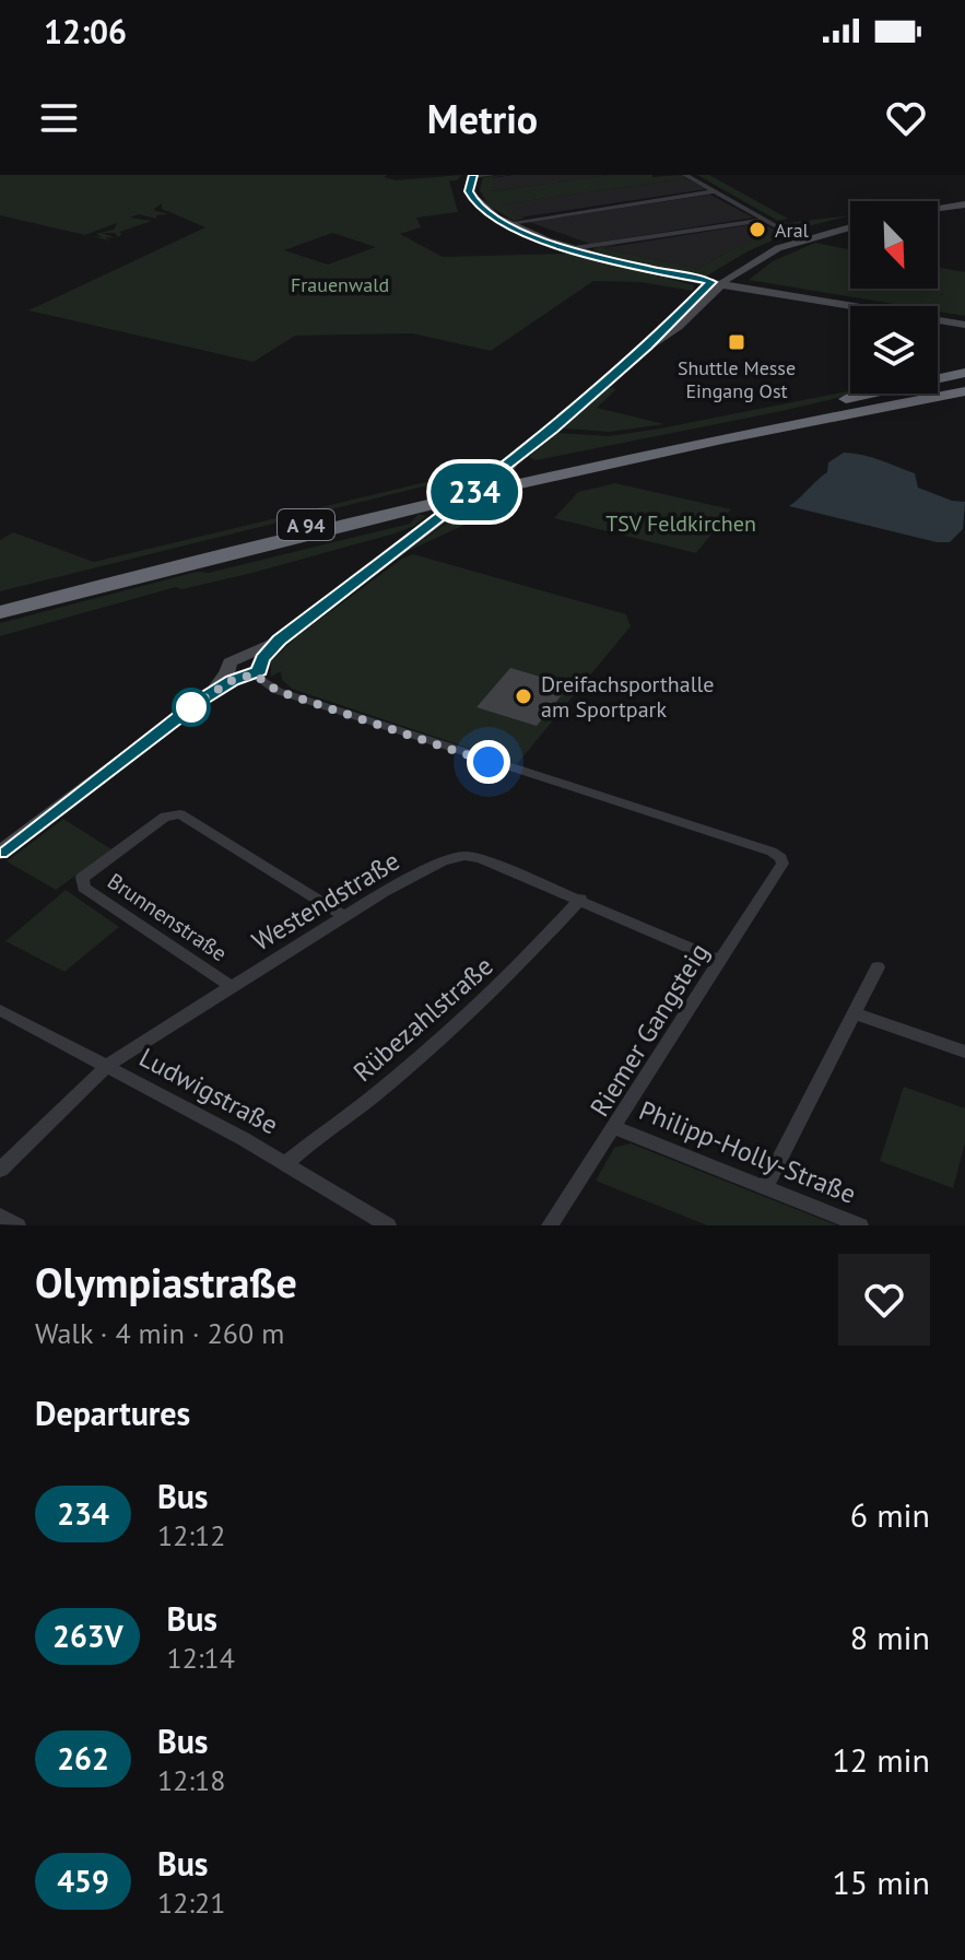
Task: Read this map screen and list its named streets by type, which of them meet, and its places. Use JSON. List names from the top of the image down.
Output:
{
  "streets": {
    "highway": ["A 94"],
    "street": [
      "Westendstraße",
      "Brunnenstraße",
      "Rübezahlstraße",
      "Riemer Gangsteig",
      "Ludwigstraße",
      "Philipp-Holly-Straße"
    ]
  },
  "crossings": [
    ["Westendstraße", "Brunnenstraße"],
    ["Westendstraße", "Rübezahlstraße"],
    ["Westendstraße", "Riemer Gangsteig"],
    ["Westendstraße", "Ludwigstraße"],
    ["Rübezahlstraße", "Ludwigstraße"],
    ["Riemer Gangsteig", "Philipp-Holly-Straße"]
  ],
  "parks": ["Frauenwald", "TSV Feldkirchen"],
  "places": {
    "other": ["Aral", "Dreifachsporthalle am Sportpark"],
    "transit": ["Shuttle Messe Eingang Ost"]
  },
  "lines": ["bus line 234"],
  "north": "bottom right",
  "page": {
    "status": "12:06",
    "header": "Metrio",
    "on_map": "234",
    "heading": [
      ["Olympiastraße", "Walk · 4 min · 260 m"],
      "Departures"
    ],
    "list": [
      {
        "mark": "234",
        "name": "Bus",
        "note": "12:12",
        "value": "6 min"
      },
      {
        "mark": "263V",
        "name": "Bus",
        "note": "12:14",
        "value": "8 min"
      },
      {
        "mark": "262",
        "name": "Bus",
        "note": "12:18",
        "value": "12 min"
      },
      {
        "mark": "459",
        "name": "Bus",
        "note": "12:21",
        "value": "15 min"
      }
    ]
  }
}
